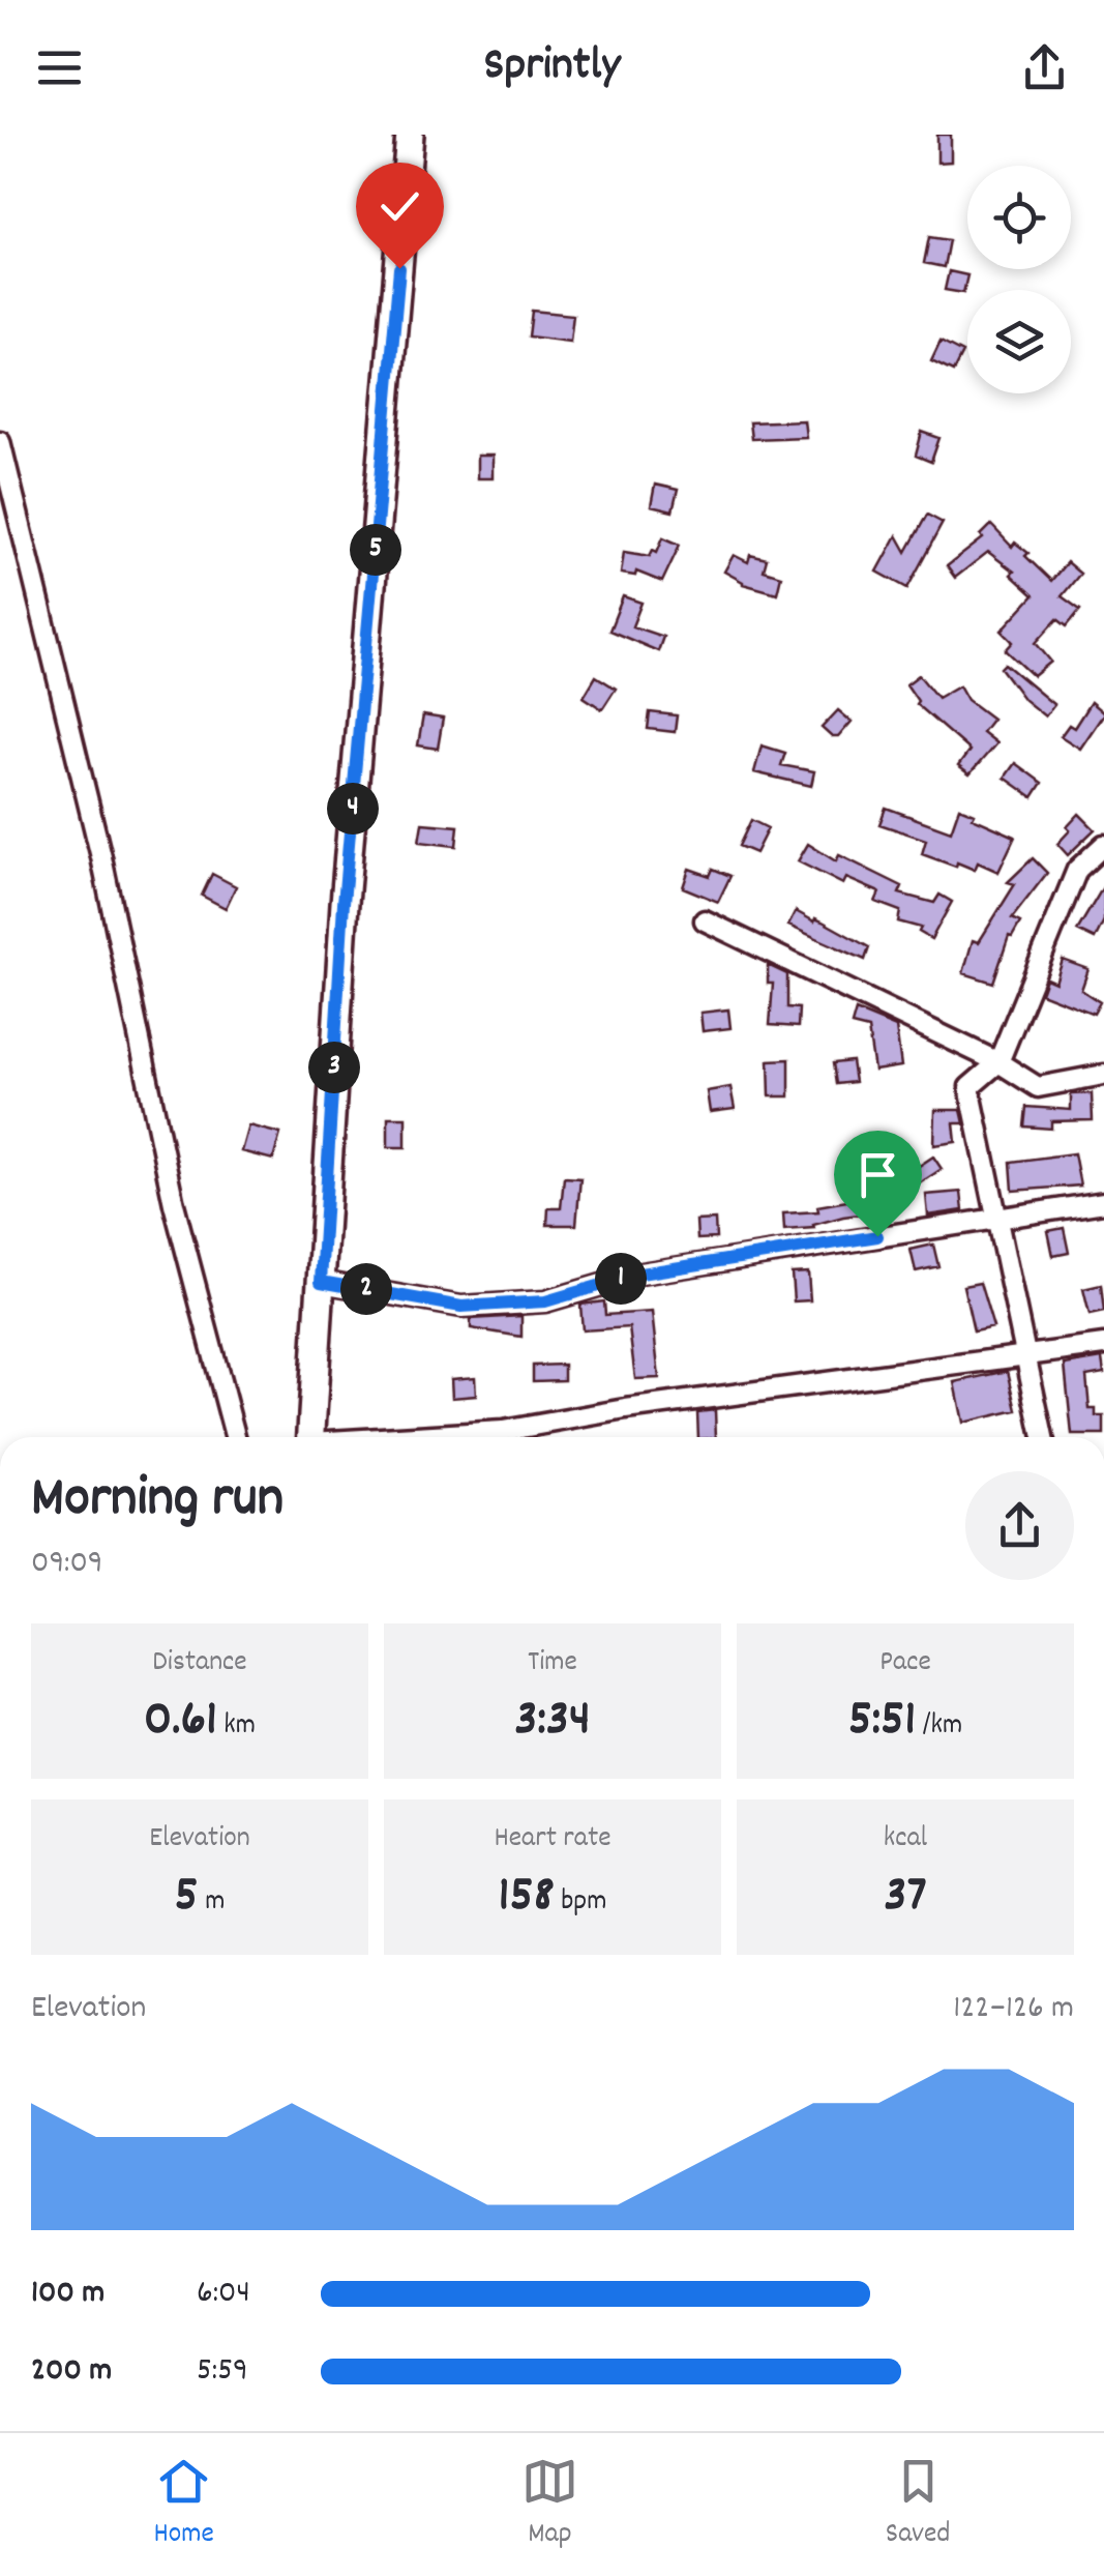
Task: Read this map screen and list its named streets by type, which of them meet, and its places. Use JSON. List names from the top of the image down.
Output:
{
  "page": {
    "header": "Sprintly",
    "pins": [
      "5",
      "4",
      "3",
      "1",
      "2"
    ],
    "heading": ["Morning run", "09:09"],
    "stats": [
      ["Distance", "0.61 km"],
      ["Time", "3:34"],
      ["Pace", "5:51 /km"],
      ["Elevation", "5 m"],
      ["Heart rate", "158 bpm"],
      ["kcal", "37"]
    ],
    "chart": ["Elevation", "122–126 m"],
    "list": [
      {
        "name": "100 m",
        "note": "6:04"
      },
      {
        "name": "200 m",
        "note": "5:59"
      }
    ],
    "tabs": ["Home", "Map", "Saved"]
  }
}
